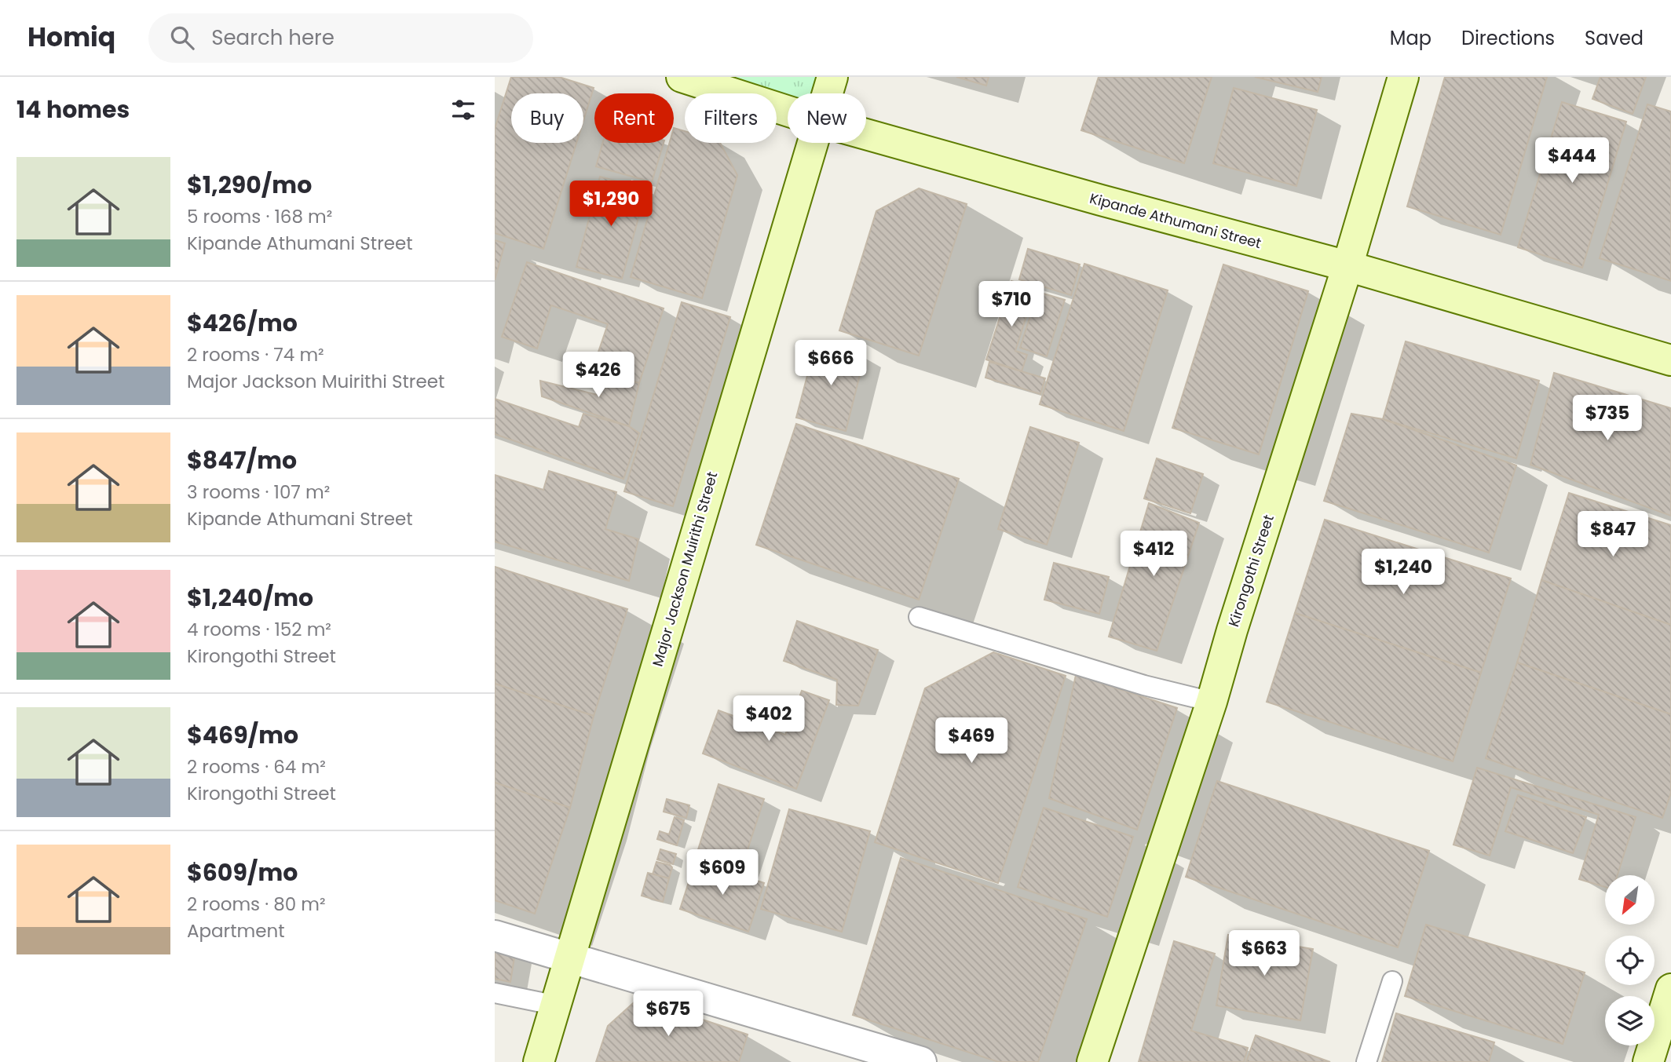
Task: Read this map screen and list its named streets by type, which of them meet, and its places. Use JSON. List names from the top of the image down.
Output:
{
  "streets": {
    "street": ["Kipande Athumani Street", "Major Jackson Muirithi Street", "Kirongothi Street"]
  },
  "crossings": [
    ["Kipande Athumani Street", "Kirongothi Street"]
  ],
  "north": "bottom left",
  "page": {
    "header": "Homiq",
    "search": "Search here",
    "nav": ["Map", "Directions", "Saved"],
    "heading": "14 homes",
    "chip": [
      "Buy",
      "Rent",
      "Filters",
      "New"
    ],
    "price": [
      "$444",
      "$1,290",
      "$710",
      "$666",
      "$426",
      "$735",
      "$847",
      "$412",
      "$1,240",
      "$402",
      "$469",
      "$609",
      "$663",
      "$675"
    ],
    "list": [
      {
        "name": "$1,290/mo",
        "note": "5 rooms · 168 m² · Kipande Athumani Street"
      },
      {
        "name": "$426/mo",
        "note": "2 rooms · 74 m² · Major Jackson Muirithi Street"
      },
      {
        "name": "$847/mo",
        "note": "3 rooms · 107 m² · Kipande Athumani Street"
      },
      {
        "name": "$1,240/mo",
        "note": "4 rooms · 152 m² · Kirongothi Street"
      },
      {
        "name": "$469/mo",
        "note": "2 rooms · 64 m² · Kirongothi Street"
      },
      {
        "name": "$609/mo",
        "note": "2 rooms · 80 m² · Apartment"
      }
    ]
  }
}
